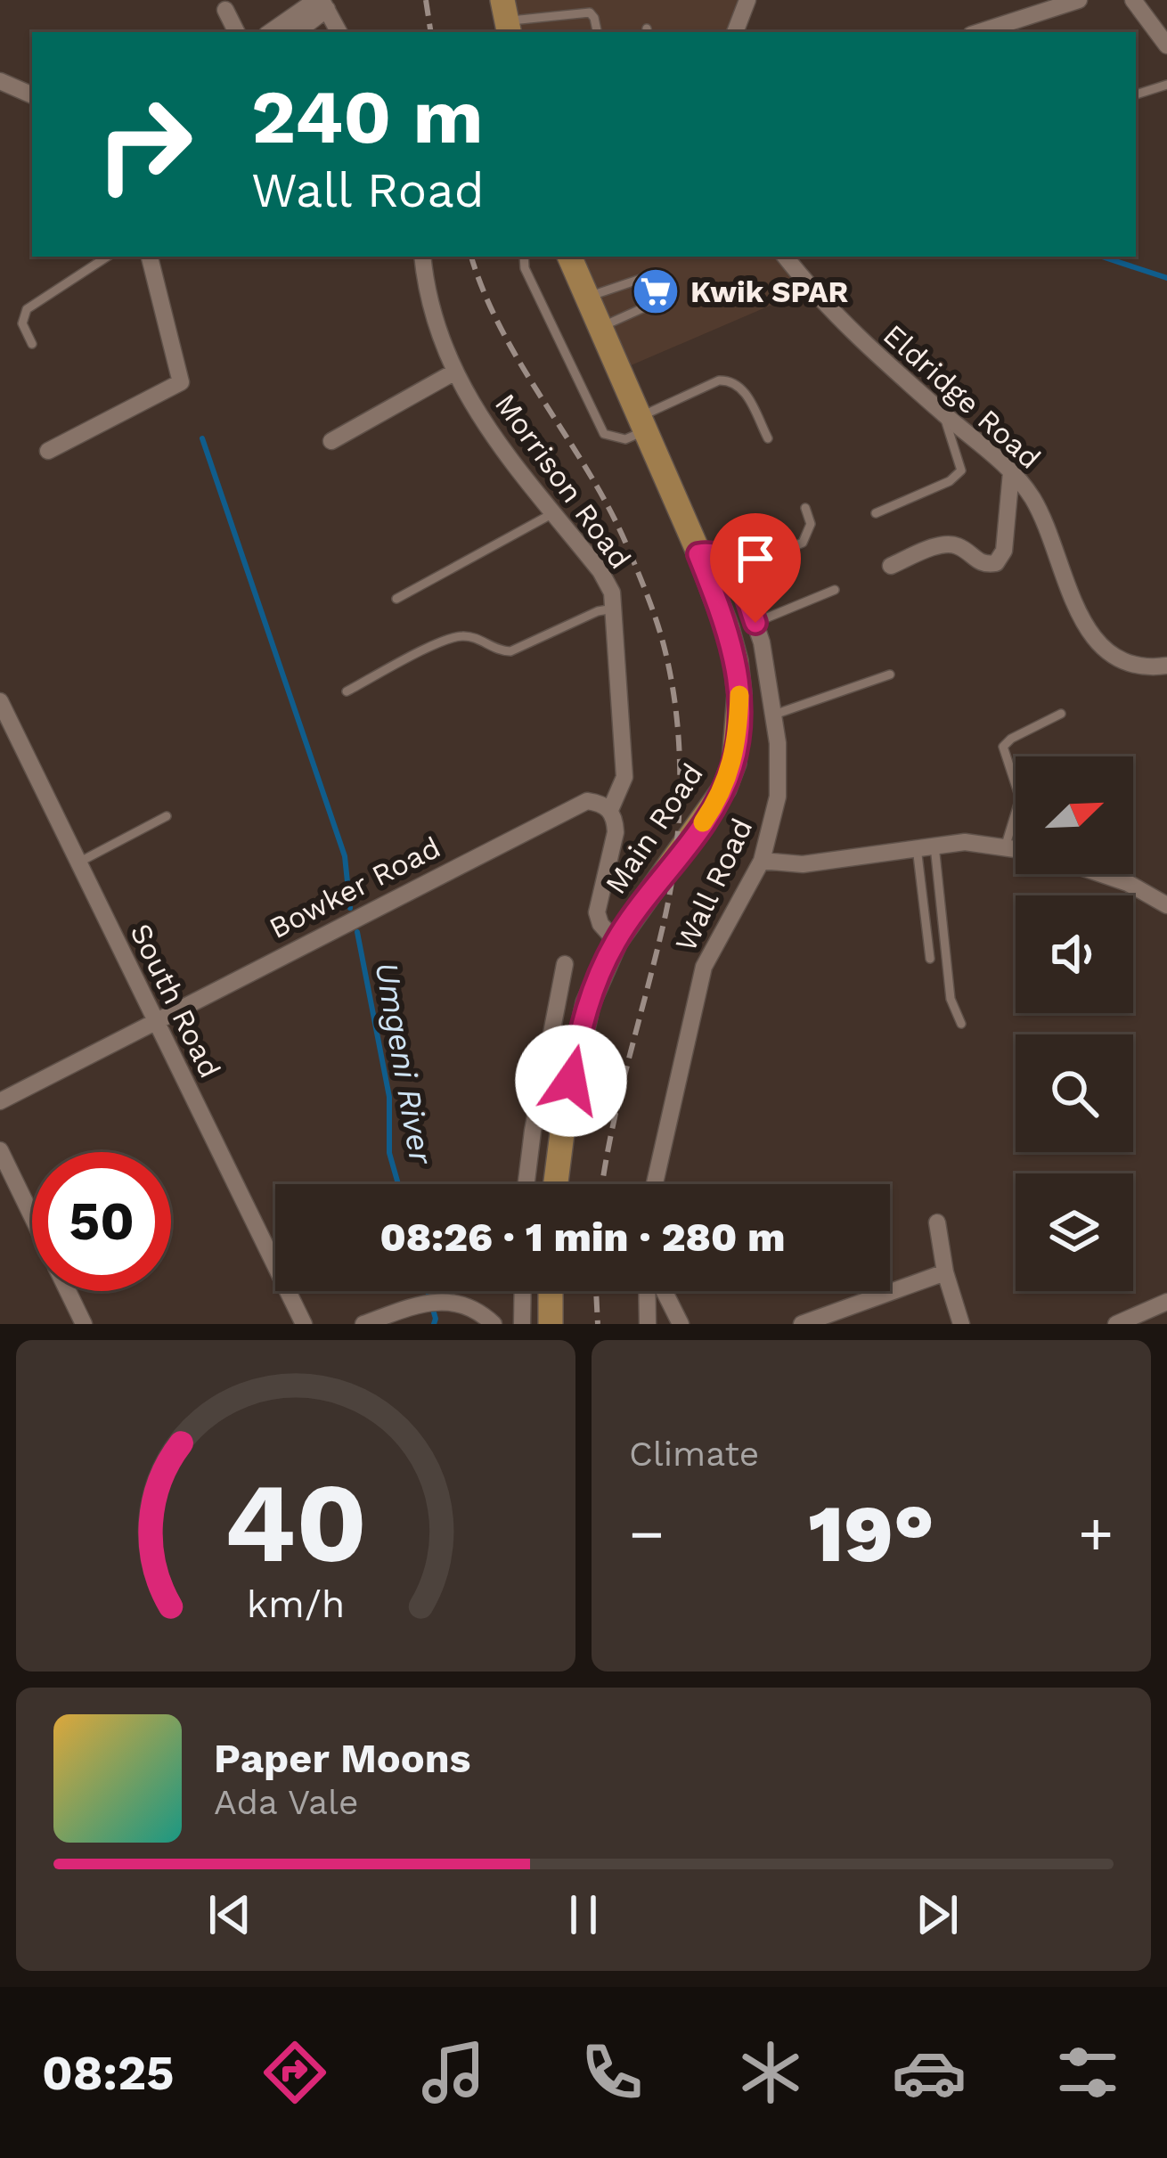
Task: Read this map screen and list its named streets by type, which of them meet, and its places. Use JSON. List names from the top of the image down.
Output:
{
  "streets": {
    "main road": ["Main Road"],
    "street": [
      "Eldridge Road",
      "Morrison Road",
      "Wall Road",
      "Bowker Road",
      "South Road"
    ]
  },
  "crossings": [
    ["Morrison Road", "Bowker Road"],
    ["Bowker Road", "South Road"]
  ],
  "water": ["Umgeni River"],
  "places": {
    "supermarket": ["Kwik SPAR"]
  },
  "north": "top right",
  "page": {
    "turn": ["240 m", "Wall Road"],
    "limit": "50",
    "trip": "08:26 · 1 min · 280 m",
    "tile": "Climate",
    "heat": ["−", "19°", "+"],
    "song": ["Paper Moons", "Ada Vale"],
    "tabs": "08:25",
    "gauge": ["40", "km/h"]
  }
}
